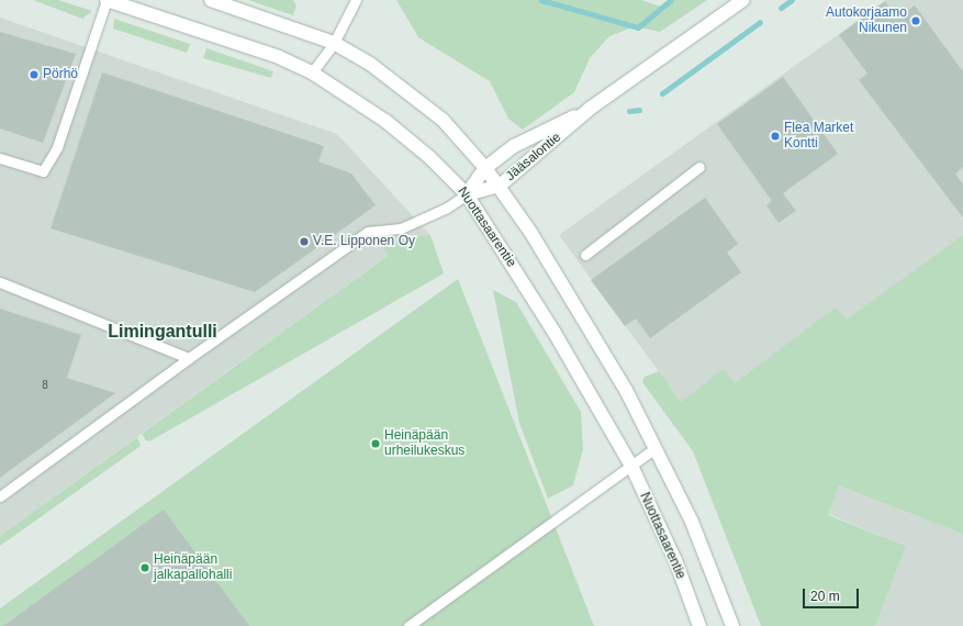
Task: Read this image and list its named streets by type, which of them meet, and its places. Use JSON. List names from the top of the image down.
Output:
{
  "streets": {
    "main road": ["Jääsalontie", "Nuottasaarentie"]
  },
  "crossings": [
    ["Jääsalontie", "Nuottasaarentie"]
  ],
  "districts": ["Limingantulli"],
  "places": [
    "Autokorjaamo Nikunen",
    "Pörhö",
    "Flea Market Kontti",
    "V.E. Lipponen Oy",
    "Heinäpään urheilukeskus",
    "Heinäpään jalkapallohalli"
  ],
  "house_numbers": ["8"],
  "scale_bar": "20 m"
}
